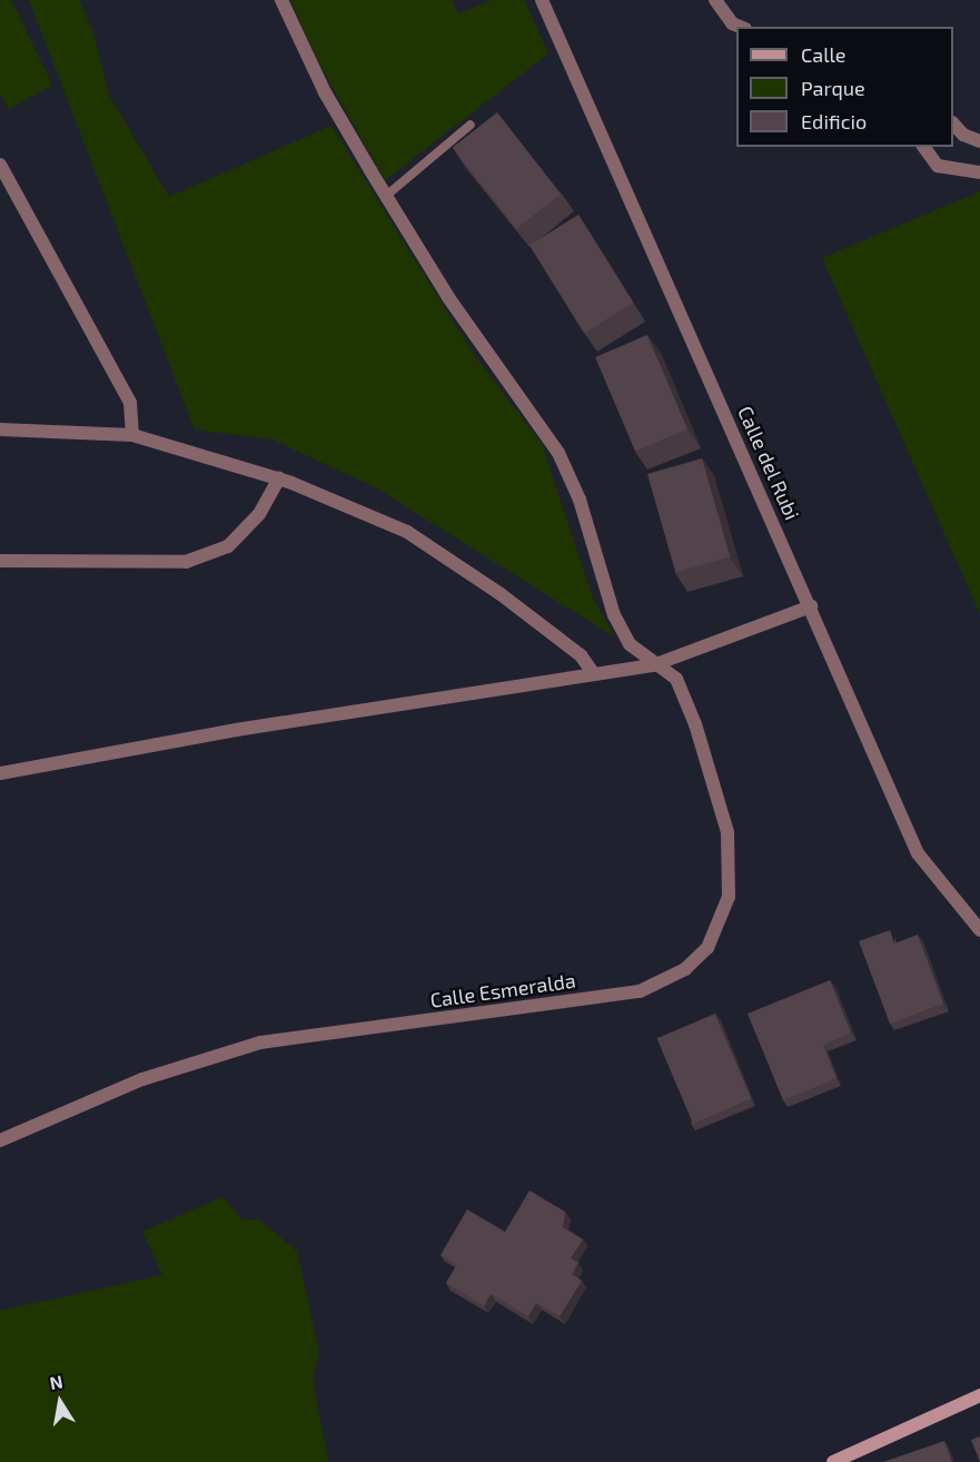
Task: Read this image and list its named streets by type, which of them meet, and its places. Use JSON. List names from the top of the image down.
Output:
{
  "streets": {
    "street": ["Calle del Rubi", "Calle Esmeralda"]
  },
  "legend": ["Calle", "Parque", "Edificio"],
  "north": "top"
}
